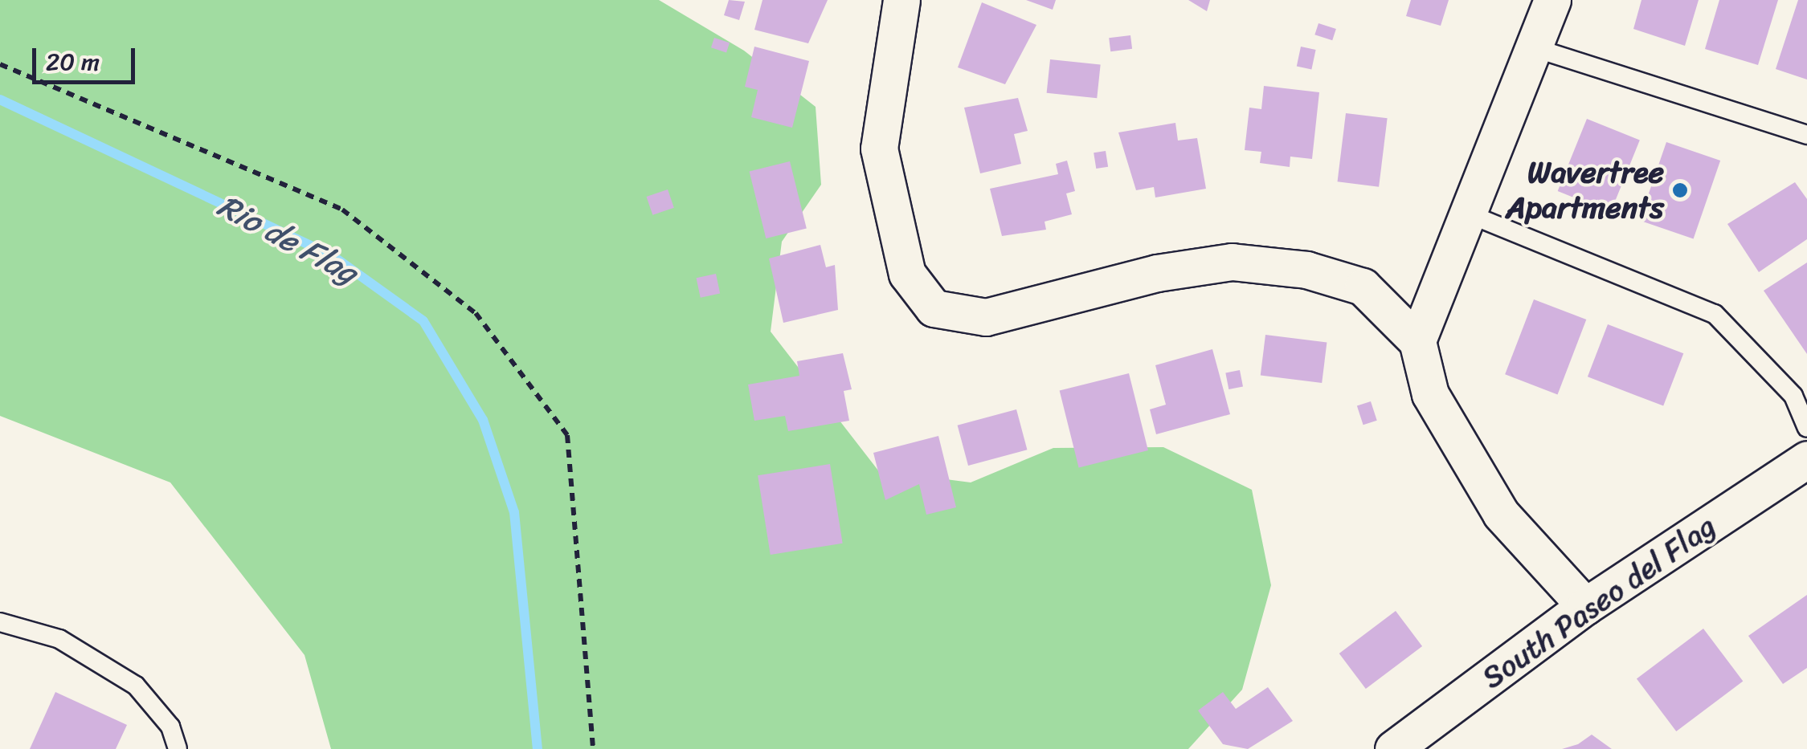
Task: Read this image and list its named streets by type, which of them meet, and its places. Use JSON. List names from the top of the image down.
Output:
{
  "streets": {
    "street": ["South Paseo del Flag"]
  },
  "water": ["Rio de Flag"],
  "places": ["Wavertree Apartments"],
  "scale_bar": "20 m"
}
